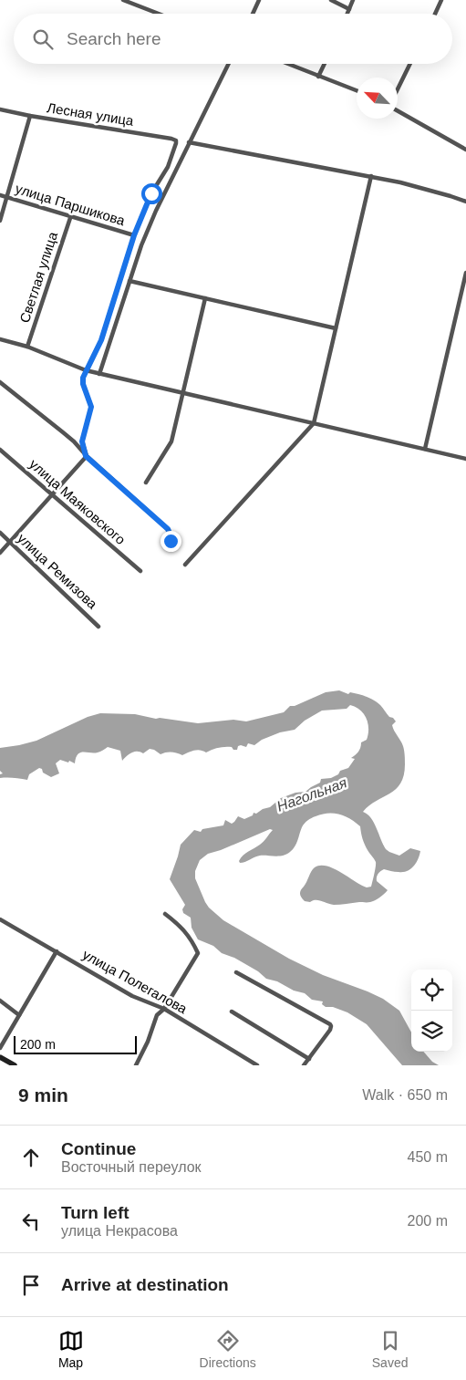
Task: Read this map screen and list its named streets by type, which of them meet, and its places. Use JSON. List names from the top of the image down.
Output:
{
  "streets": {
    "street": [
      "Лесная улица",
      "улица Паршикова",
      "Светлая улица",
      "улица Маяковского",
      "улица Ремизова",
      "улица Полегалова"
    ]
  },
  "crossings": [
    ["Лесная улица", "улица Паршикова"],
    ["улица Паршикова", "Светлая улица"]
  ],
  "water": ["Нагольная"],
  "scale_bar": "200 m",
  "north": "top left",
  "page": {
    "search": "Search here",
    "scale": "200 m",
    "heading": ["9 min", "Walk · 650 m"],
    "list": [
      ["Continue", "Восточный переулок", "450 m"],
      ["Turn left", "улица Некрасова", "200 m"],
      "Arrive at destination"
    ],
    "nav": ["Map", "Directions", "Saved"]
  }
}
